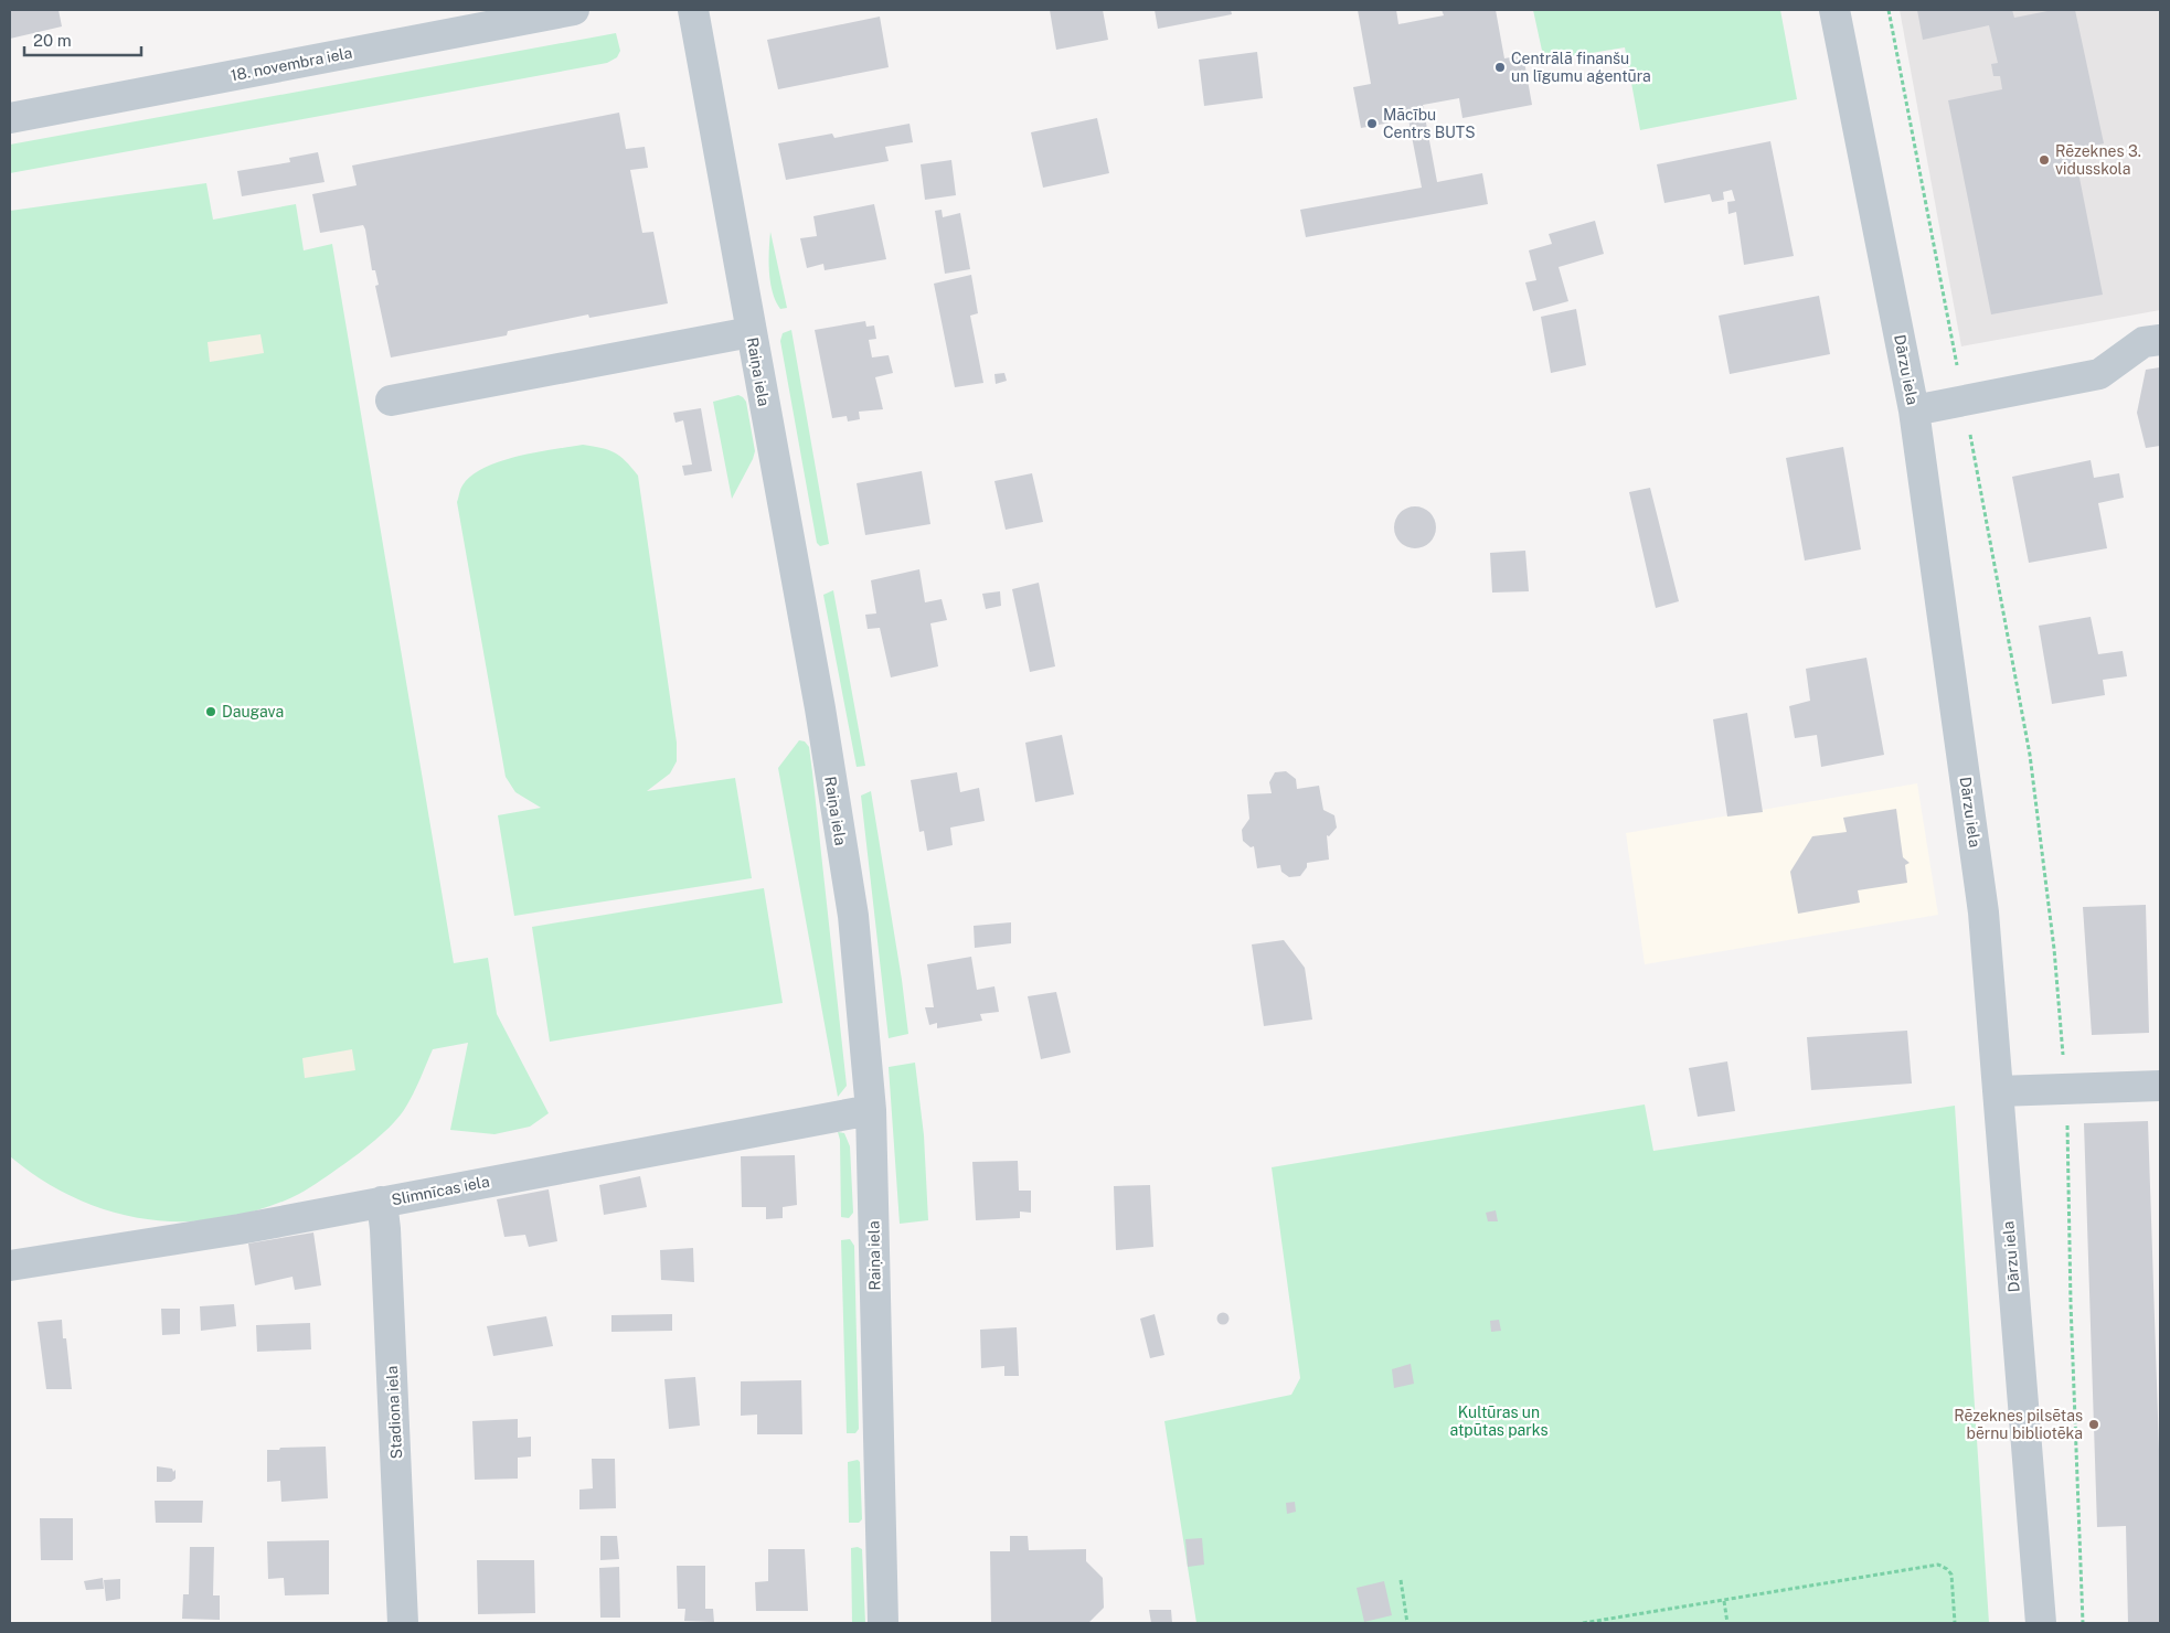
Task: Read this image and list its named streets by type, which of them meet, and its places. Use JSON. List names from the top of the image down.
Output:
{
  "streets": {
    "street": [
      "18. novembra iela",
      "Dārzu iela",
      "Raiņa iela",
      "Slimnīcas iela",
      "Stadiona iela"
    ]
  },
  "crossings": [
    ["Raiņa iela", "Slimnīcas iela"],
    ["Slimnīcas iela", "Stadiona iela"]
  ],
  "parks": ["Kultūras un atpūtas parks"],
  "places": [
    "Centrālā finanšu un līgumu aģentūra",
    "Mācību Centrs BUTS",
    "Rēzeknes 3. vidusskola",
    "Daugava",
    "Rēzeknes pilsētas bērnu bibliotēka"
  ],
  "scale_bar": "20 m"
}
